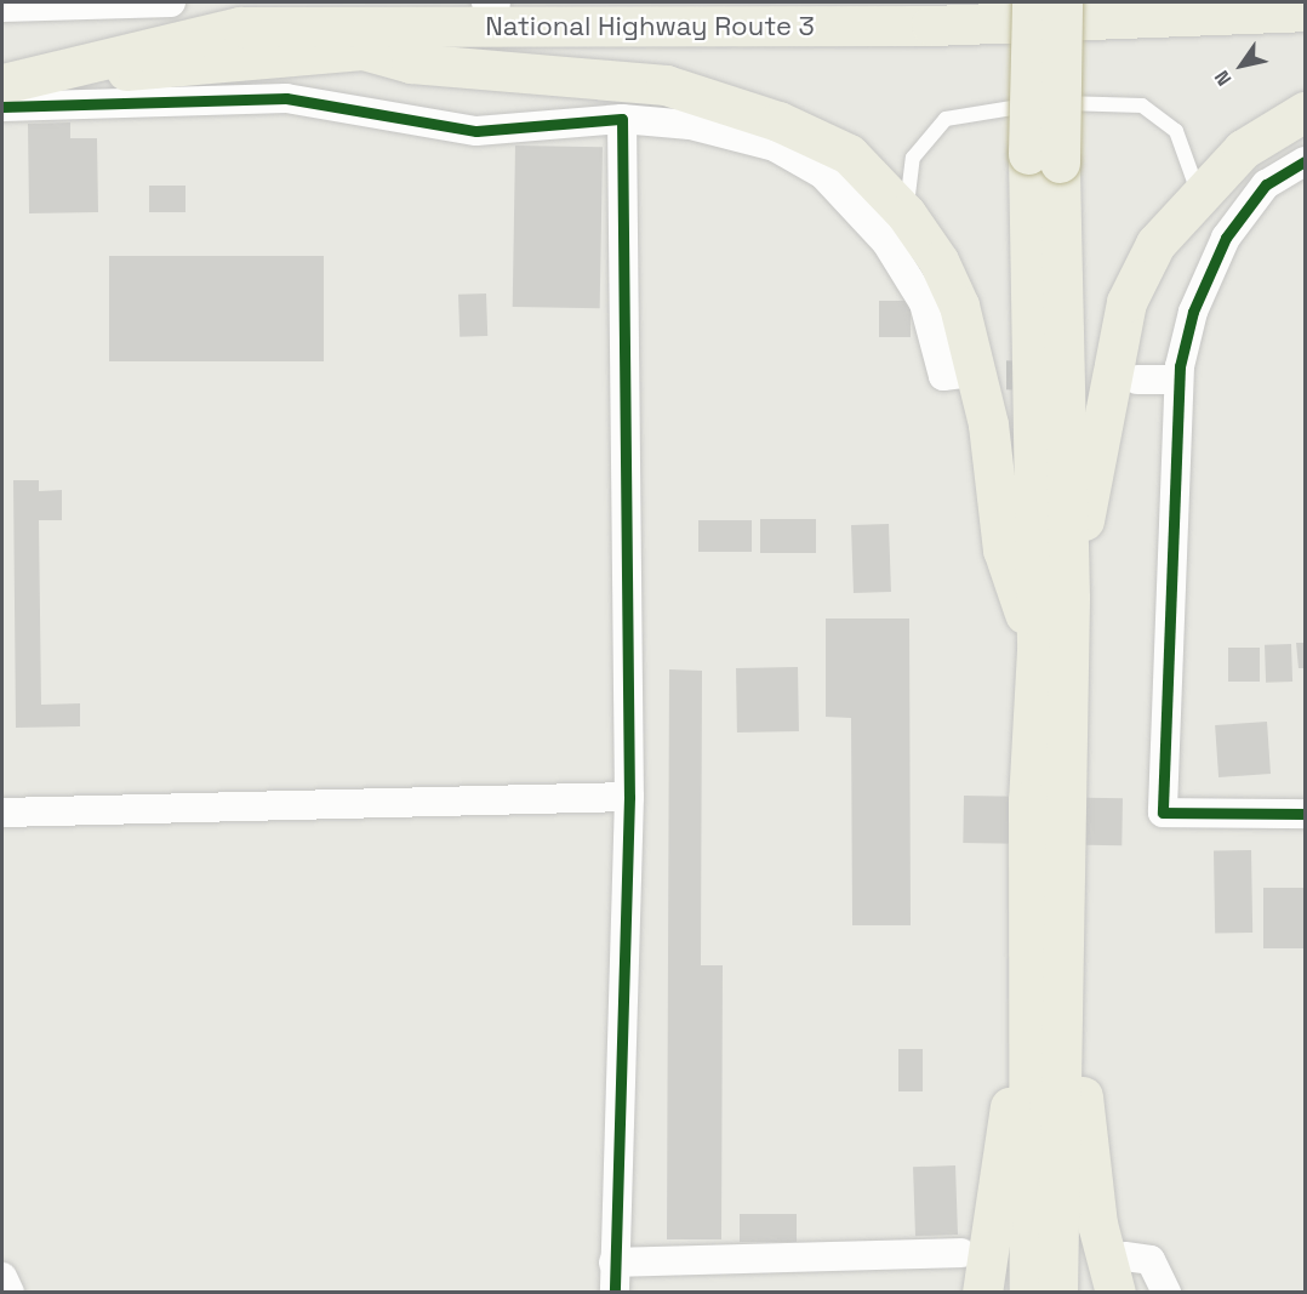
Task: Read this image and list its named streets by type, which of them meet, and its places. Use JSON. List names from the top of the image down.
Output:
{
  "streets": {
    "highway": ["National Highway Route 3"]
  },
  "north": "bottom left"
}
